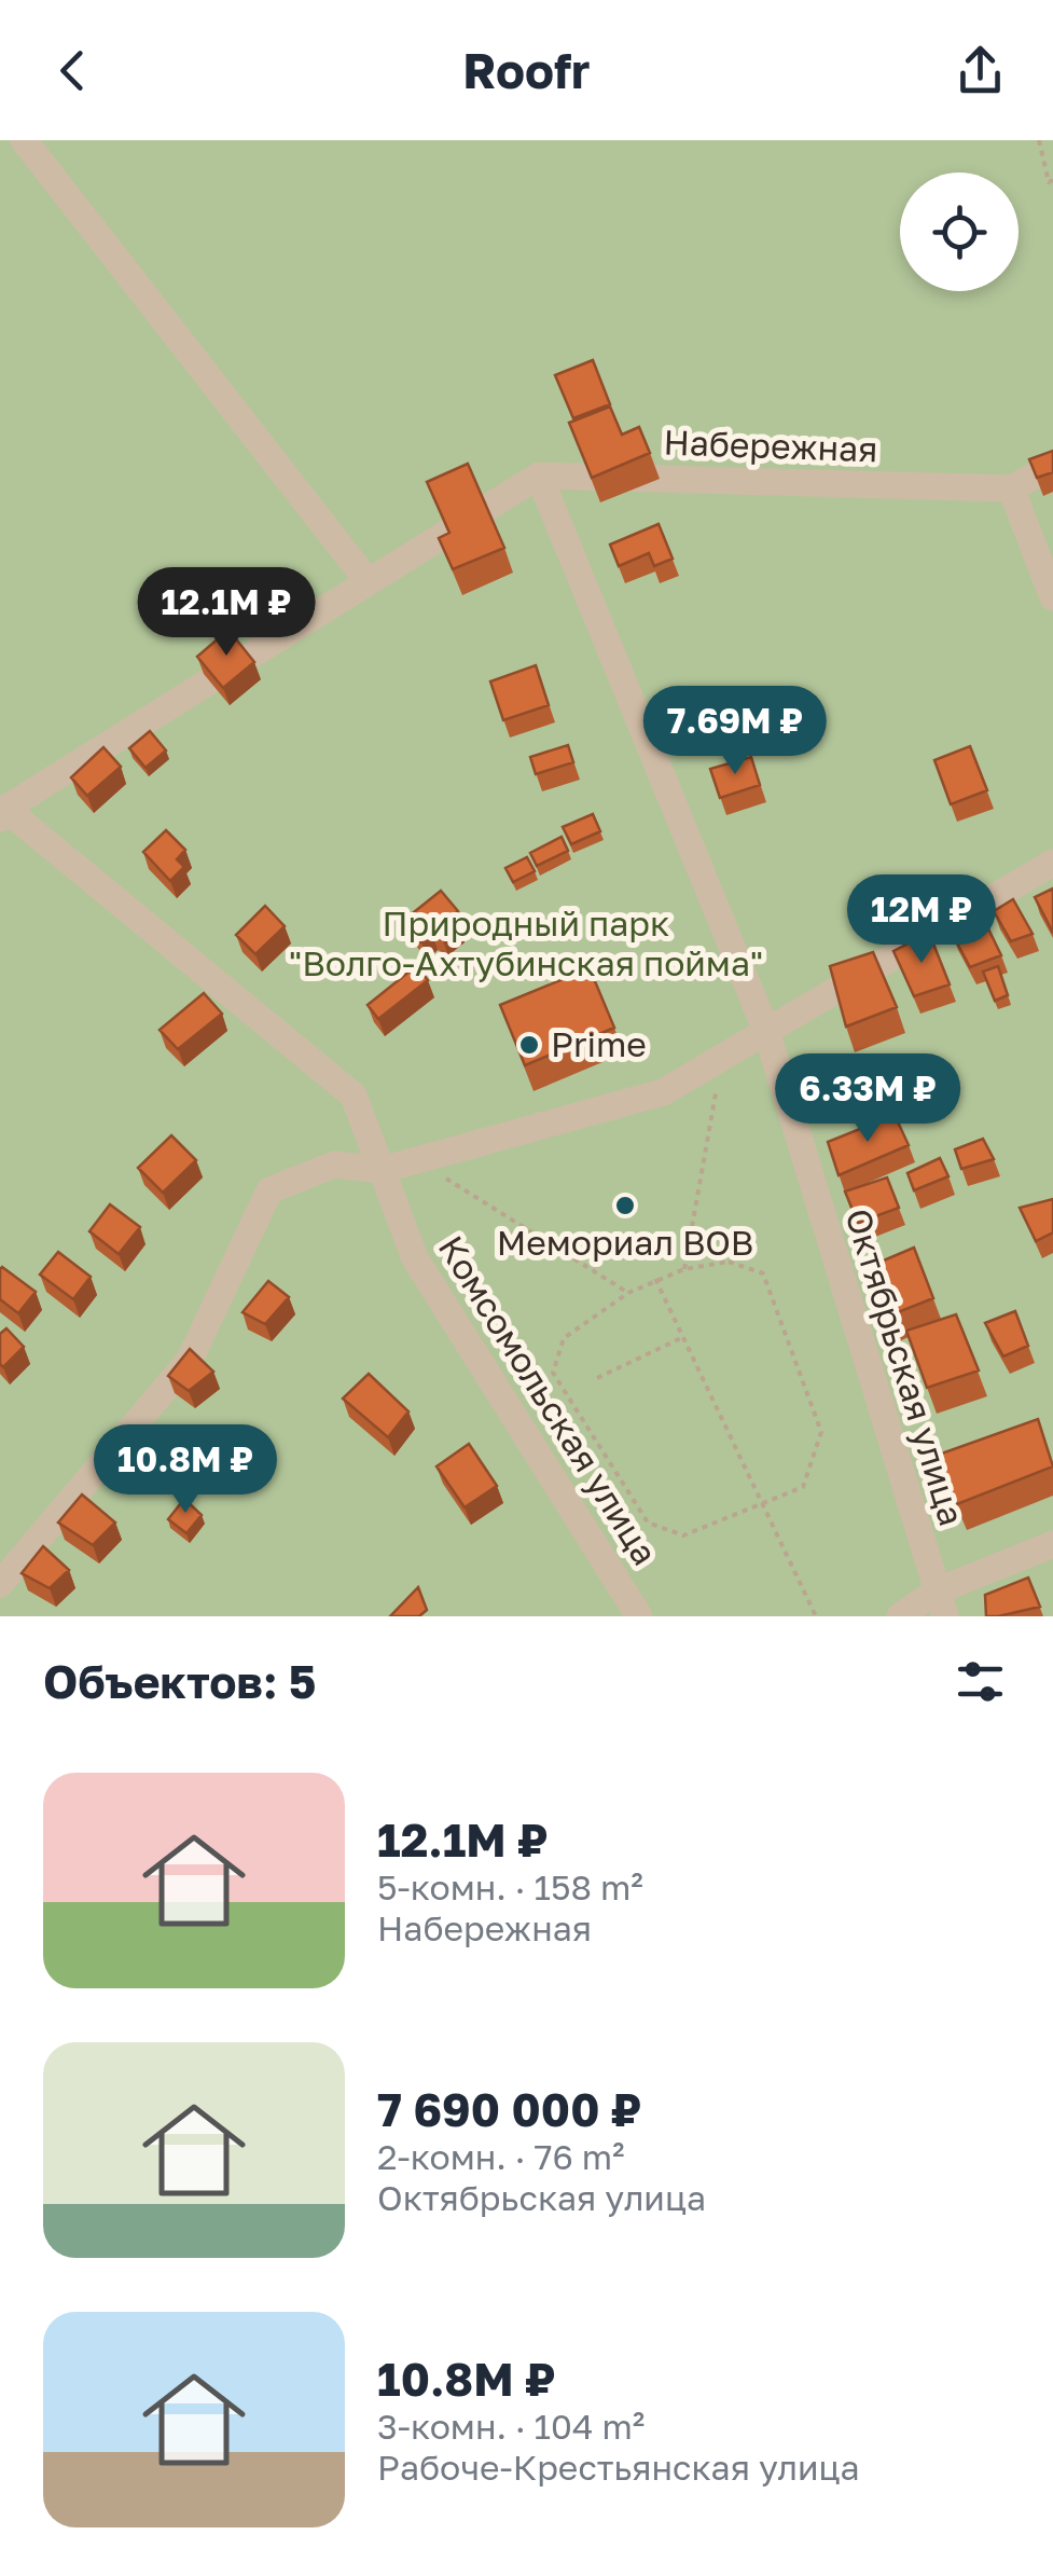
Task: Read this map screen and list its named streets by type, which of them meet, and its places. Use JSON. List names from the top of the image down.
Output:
{
  "streets": {
    "street": ["Набережная", "Октябрьская улица", "Комсомольская улица"]
  },
  "crossings": [
    ["Набережная", "Октябрьская улица"]
  ],
  "parks": ["Природный парк \"Волго-Ахтубинская пойма\""],
  "places": ["Prime", "Мемориал ВОВ"],
  "page": {
    "header": "Roofr",
    "price": [
      "12.1M ₽",
      "7.69M ₽",
      "12M ₽",
      "6.33M ₽",
      "10.8M ₽"
    ],
    "heading": "Объектов: 5",
    "list": [
      {
        "name": "12.1M ₽",
        "note": "5-комн. · 158 m² · Набережная"
      },
      {
        "name": "7 690 000 ₽",
        "note": "2-комн. · 76 m² · Октябрьская улица"
      },
      {
        "name": "10.8M ₽",
        "note": "3-комн. · 104 m² · Рабоче-Крестьянская улица"
      }
    ]
  }
}
